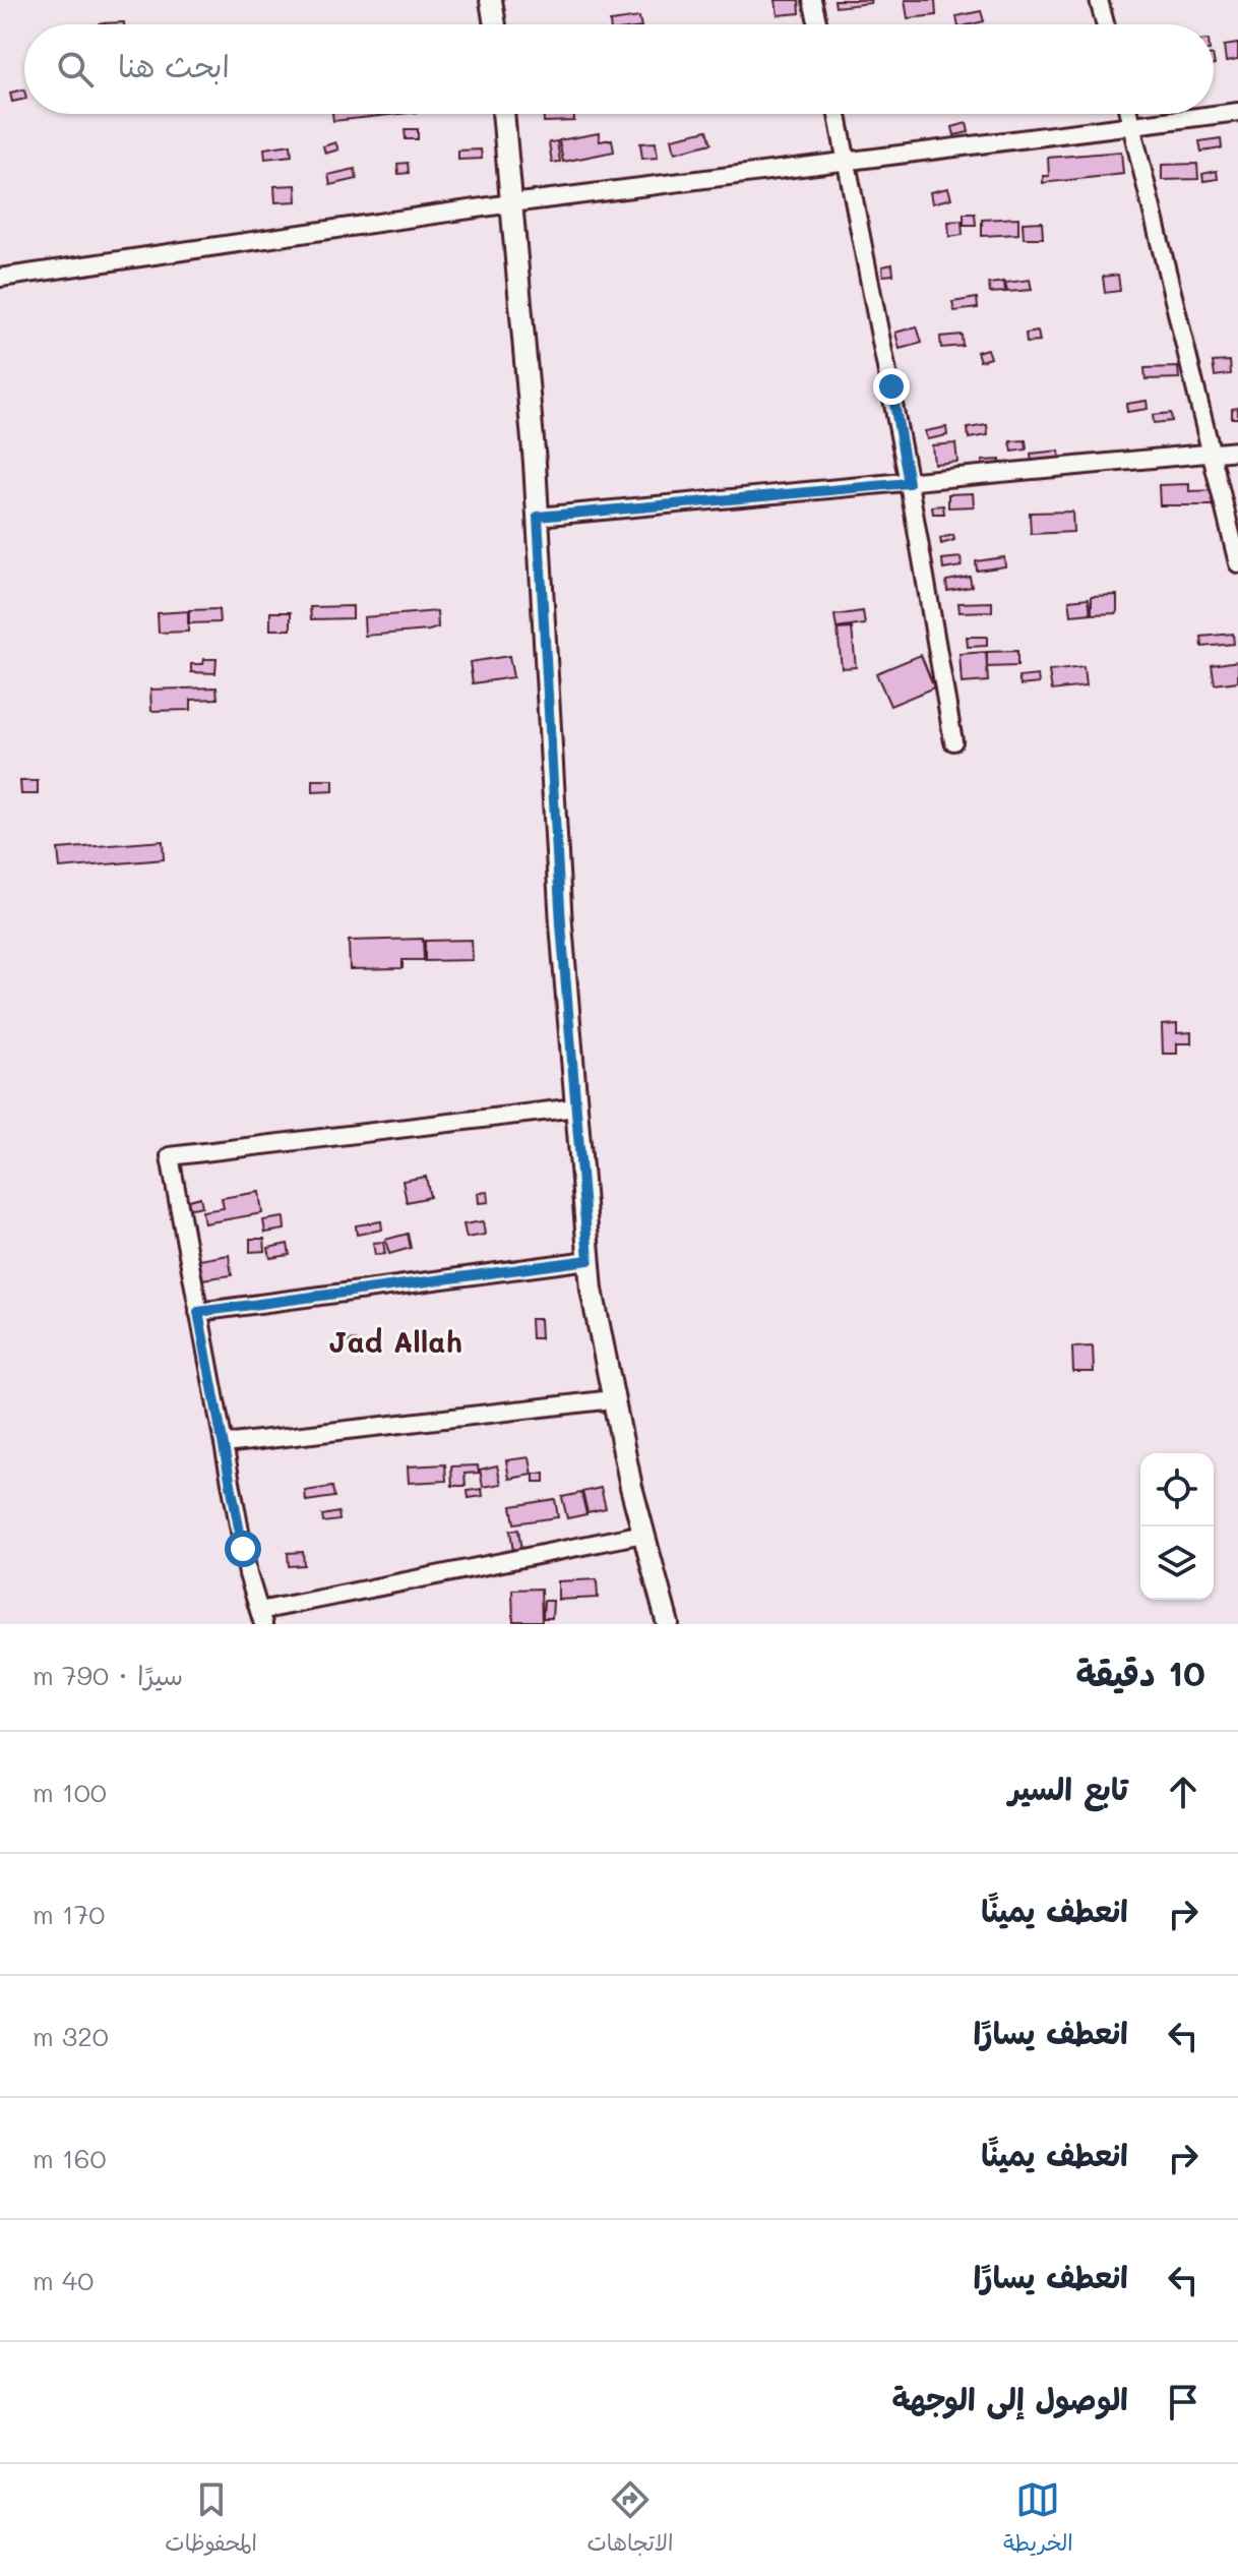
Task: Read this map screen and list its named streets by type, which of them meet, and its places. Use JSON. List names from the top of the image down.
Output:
{
  "districts": ["Jad Allah"],
  "page": {
    "search": "ابحث هنا",
    "heading": ["10 دقيقة", "سيرًا · 790 m"],
    "list": [
      ["تابع السير", "100 m"],
      ["انعطف يمينًا", "170 m"],
      ["انعطف يسارًا", "320 m"],
      ["انعطف يمينًا", "160 m"],
      ["انعطف يسارًا", "40 m"],
      "الوصول إلى الوجهة"
    ],
    "nav": ["الخريطة", "الاتجاهات", "المحفوظات"]
  }
}
